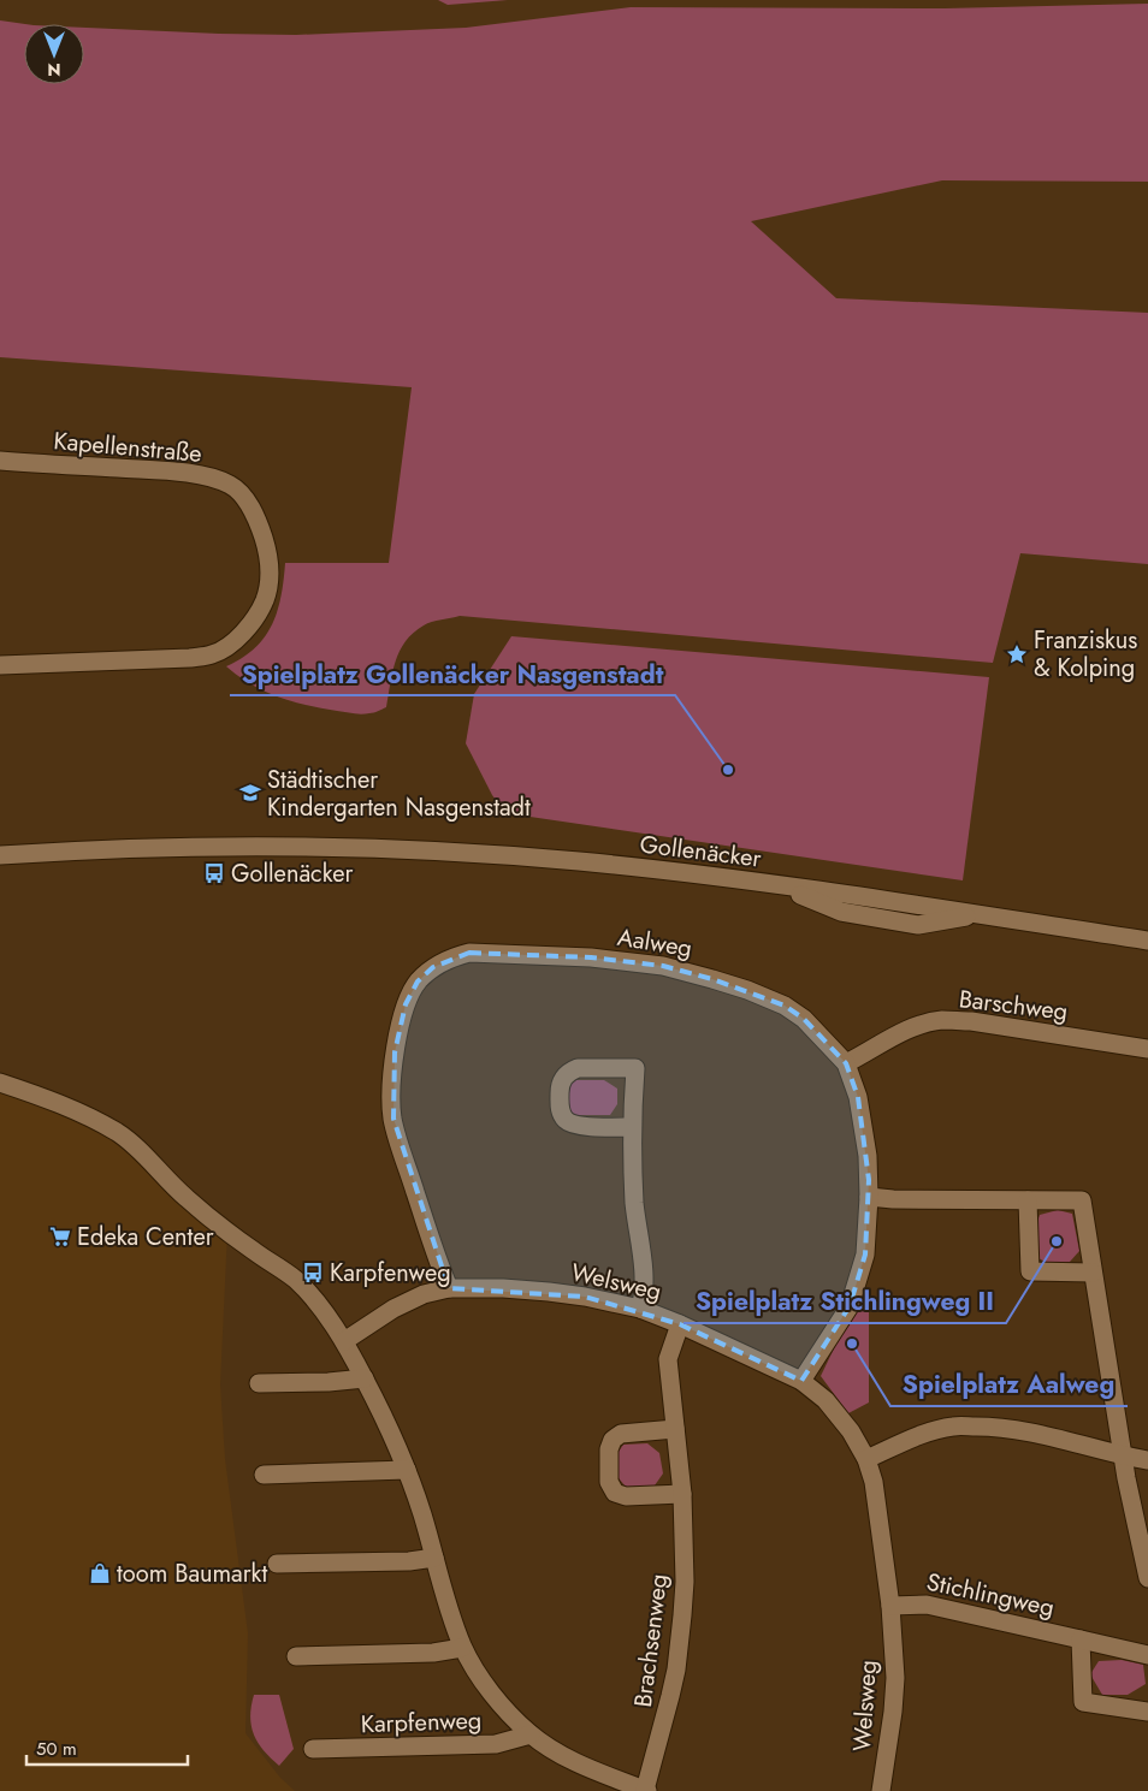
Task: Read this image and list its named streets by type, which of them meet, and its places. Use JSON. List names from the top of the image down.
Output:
{
  "streets": {
    "street": [
      "Kapellenstraße",
      "Gollenäcker",
      "Aalweg",
      "Barschweg",
      "Welsweg",
      "Stichlingweg",
      "Brachsenweg",
      "Karpfenweg"
    ]
  },
  "crossings": [
    ["Aalweg", "Barschweg"],
    ["Aalweg", "Welsweg"],
    ["Welsweg", "Stichlingweg"],
    ["Welsweg", "Brachsenweg"],
    ["Welsweg", "Karpfenweg"],
    ["Brachsenweg", "Karpfenweg"]
  ],
  "places": {
    "place": ["Franziskus & Kolping"],
    "other": ["Spielplatz Gollenäcker Nasgenstadt", "Spielplatz Stichlingweg II", "Spielplatz Aalweg"],
    "school or university": ["Städtischer Kindergarten Nasgenstadt"],
    "bus stop": ["Gollenäcker", "Karpfenweg"],
    "supermarket": ["Edeka Center"],
    "shop": ["toom Baumarkt"]
  },
  "scale_bar": "50 m",
  "north": "bottom"
}
